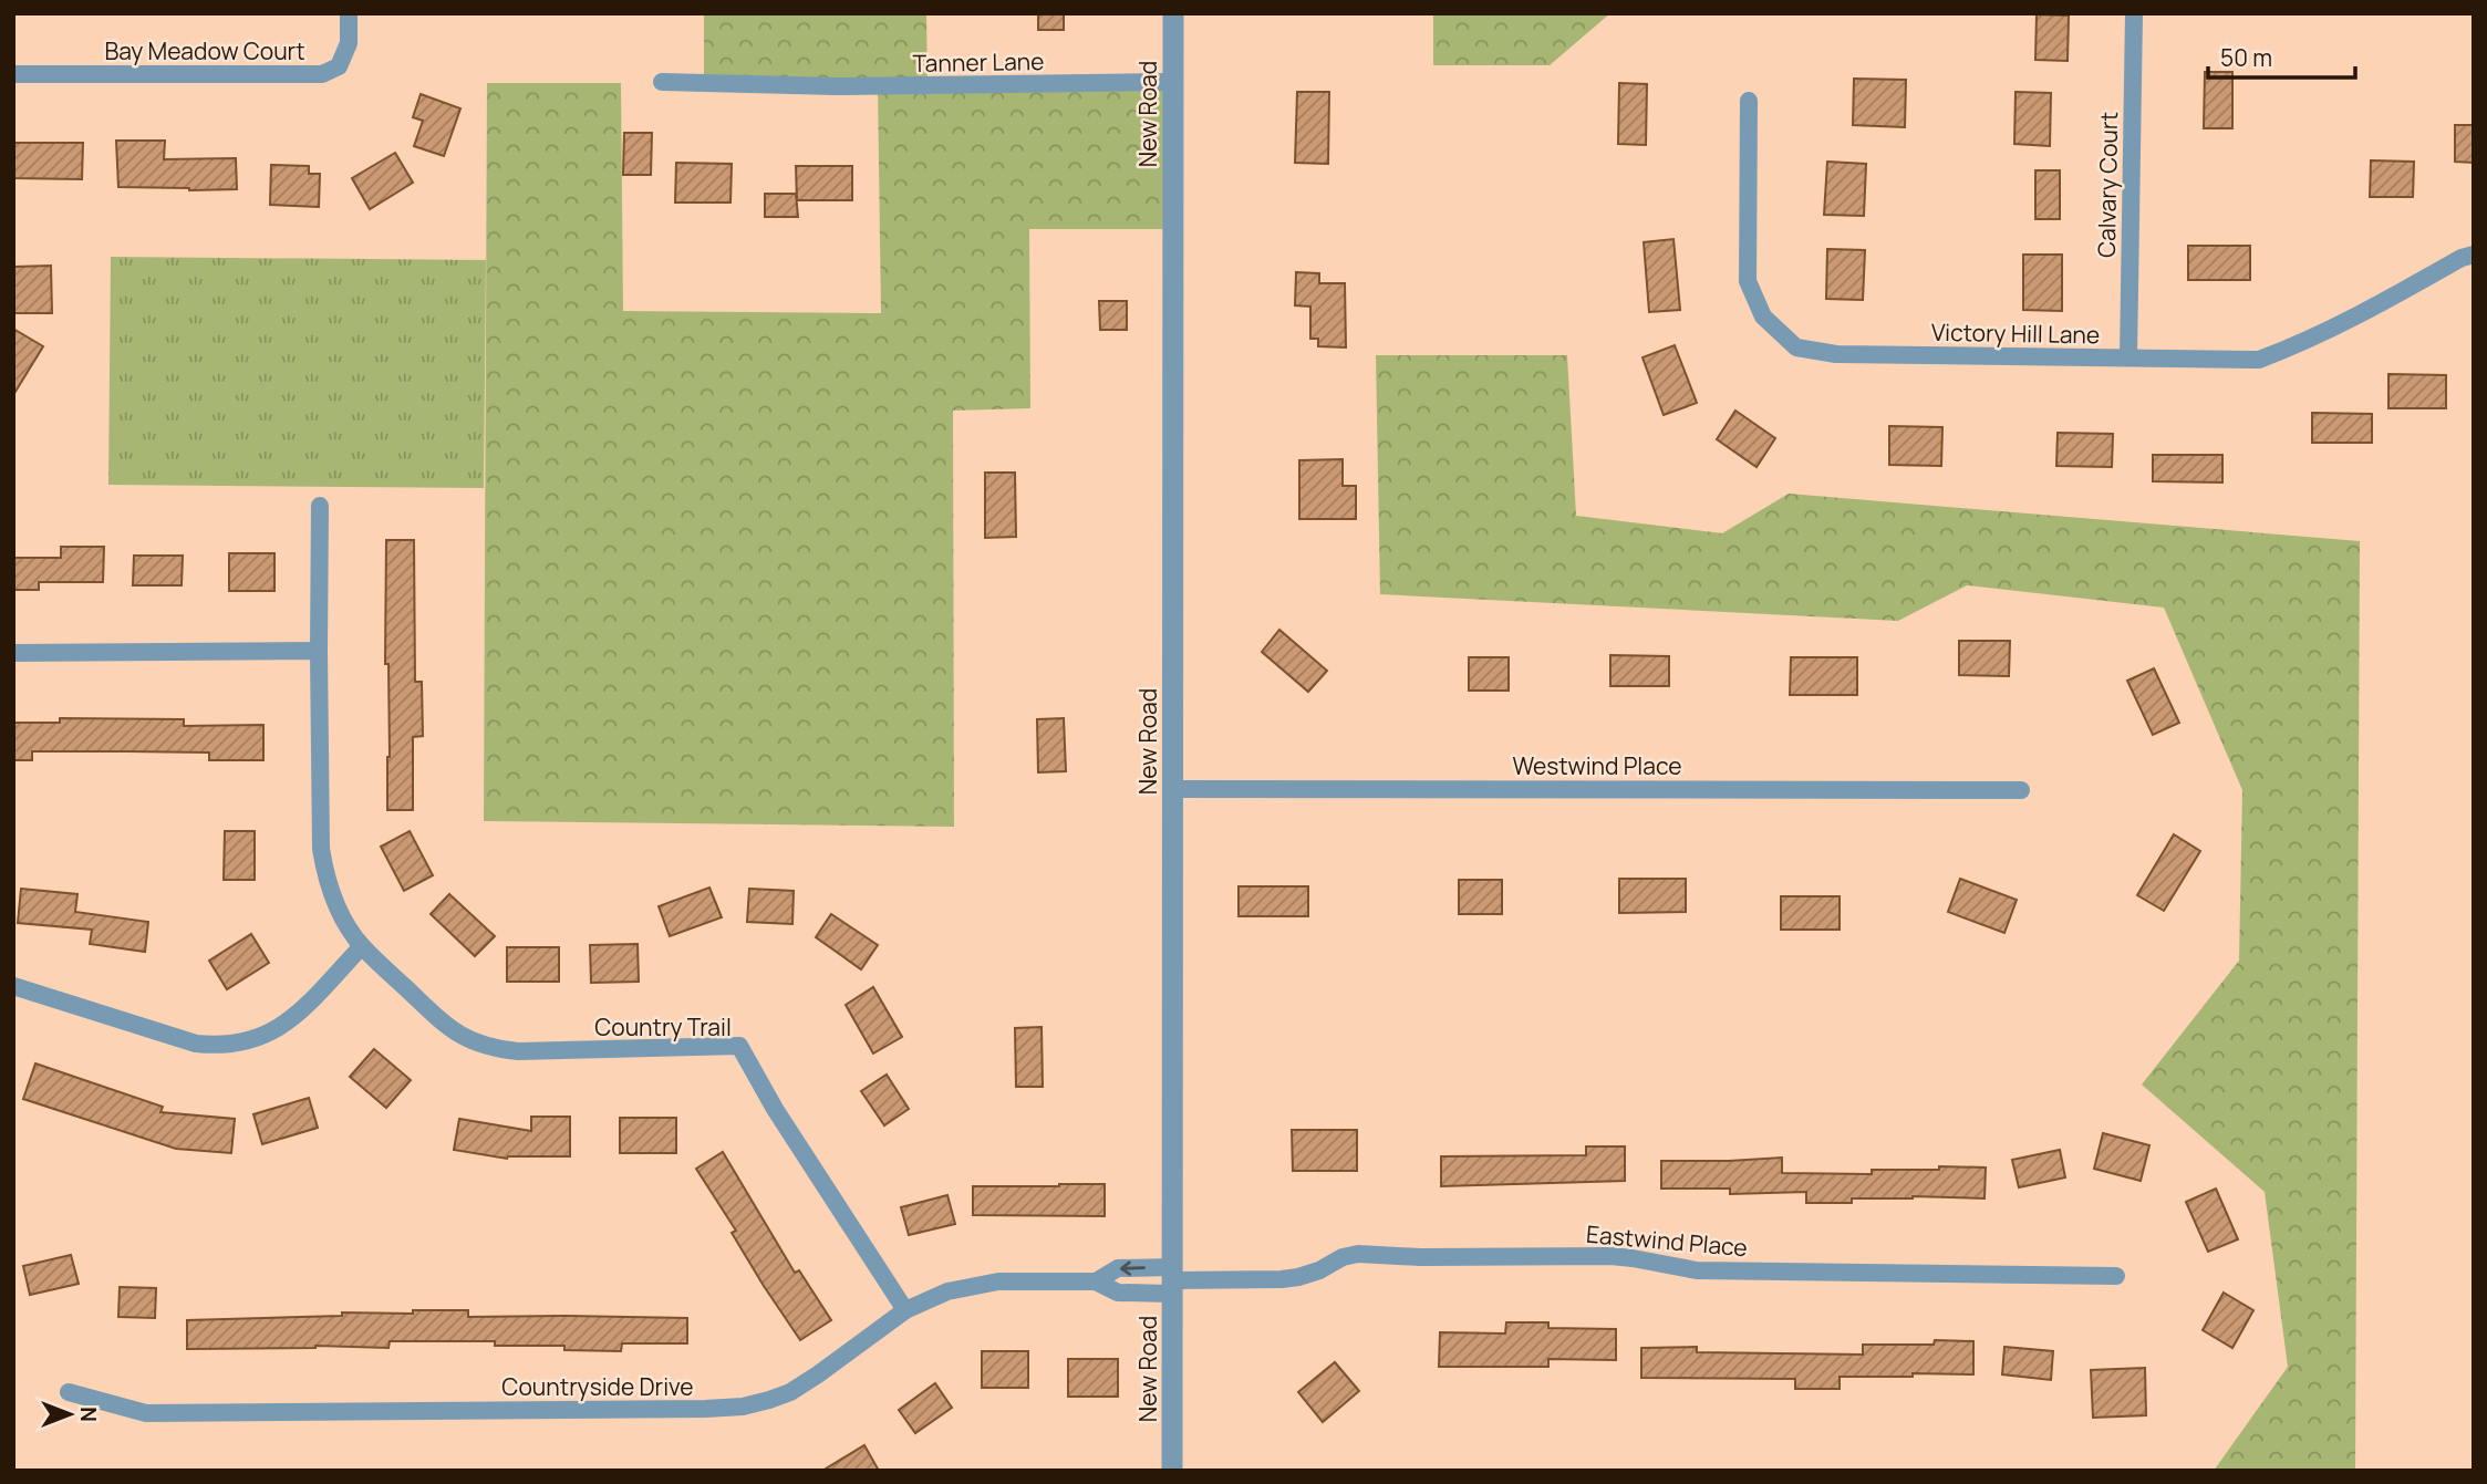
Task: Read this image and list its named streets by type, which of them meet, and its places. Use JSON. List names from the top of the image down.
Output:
{
  "streets": {
    "street": [
      "Bay Meadow Court",
      "Tanner Lane",
      "New Road",
      "Calvary Court",
      "Victory Hill Lane",
      "Westwind Place",
      "Country Trail",
      "Eastwind Place",
      "Countryside Drive"
    ]
  },
  "crossings": [
    ["Tanner Lane", "New Road"],
    ["New Road", "Westwind Place"],
    ["New Road", "Eastwind Place"],
    ["New Road", "Countryside Drive"],
    ["Calvary Court", "Victory Hill Lane"],
    ["Country Trail", "Countryside Drive"],
    ["Eastwind Place", "Countryside Drive"]
  ],
  "scale_bar": "50 m",
  "north": "right"
}
